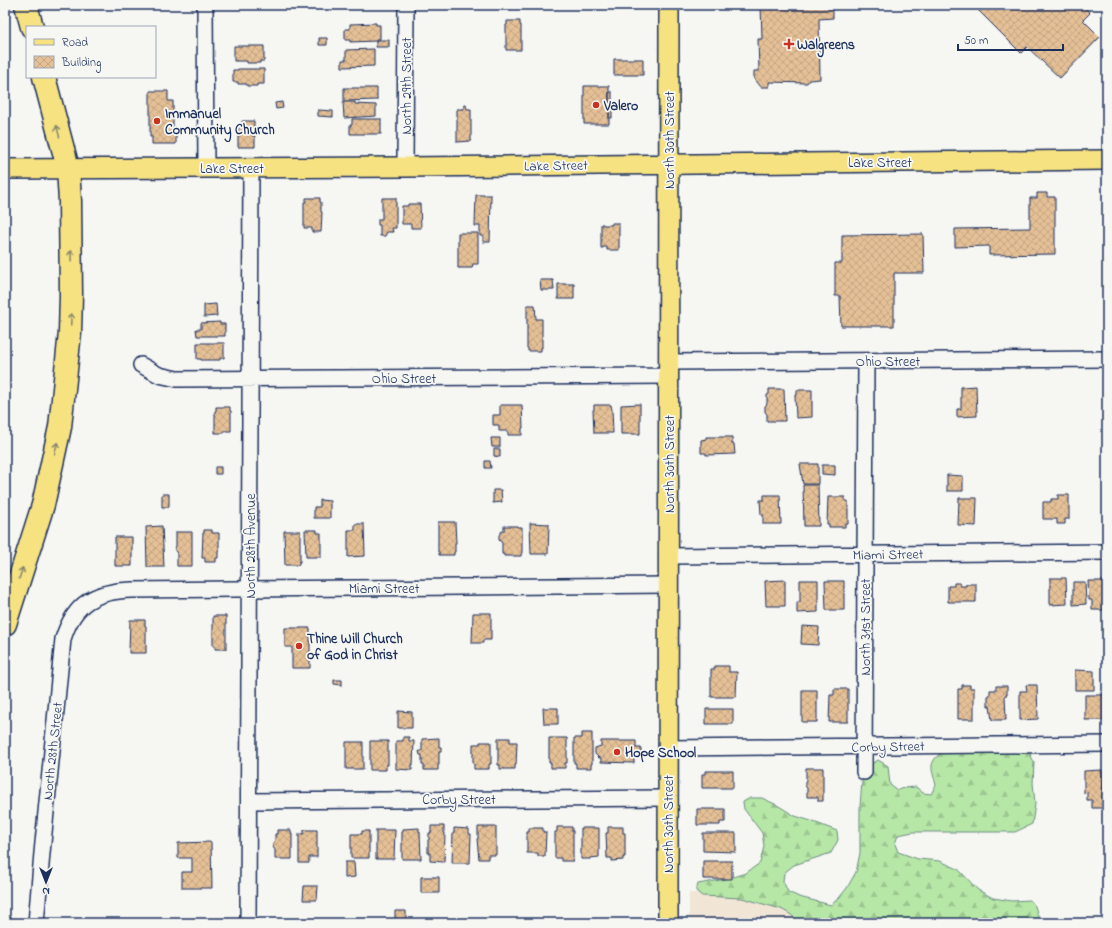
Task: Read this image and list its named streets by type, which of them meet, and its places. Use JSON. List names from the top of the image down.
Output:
{
  "streets": {
    "main road": ["North 30th Street", "Lake Street"],
    "street": [
      "North 29th Street",
      "Ohio Street",
      "North 28th Avenue",
      "Miami Street",
      "North 31st Street",
      "Corby Street",
      "North 28th Street"
    ]
  },
  "crossings": [
    ["North 29th Street", "Lake Street"],
    ["North 30th Street", "Lake Street"],
    ["North 30th Street", "Ohio Street"],
    ["North 30th Street", "Miami Street"],
    ["North 30th Street", "Corby Street"],
    ["Lake Street", "North 28th Avenue"],
    ["Ohio Street", "North 28th Avenue"],
    ["Ohio Street", "North 31st Street"],
    ["North 28th Avenue", "Miami Street"],
    ["North 28th Avenue", "Corby Street"],
    ["Miami Street", "North 31st Street"],
    ["Miami Street", "North 28th Street"],
    ["North 31st Street", "Corby Street"]
  ],
  "places": {
    "health": ["Walgreens"],
    "other": [
      "Valero",
      "Immanuel Community Church",
      "Thine Will Church of God in Christ",
      "Hope School"
    ]
  },
  "legend": ["Road", "Building"],
  "scale_bar": "50 m",
  "north": "bottom"
}
